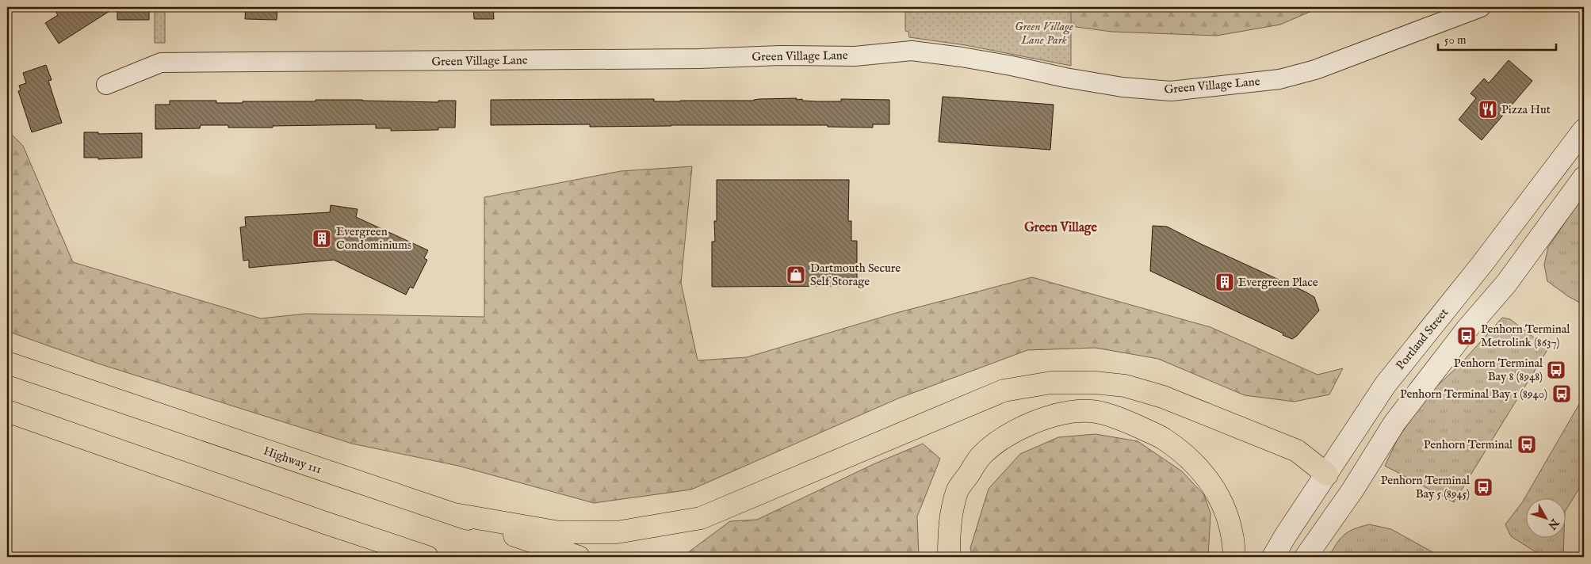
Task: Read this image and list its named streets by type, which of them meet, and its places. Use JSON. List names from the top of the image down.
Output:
{
  "streets": {
    "highway": ["Highway 111"],
    "main road": ["Portland Street"],
    "street": ["Green Village Lane"]
  },
  "districts": ["Green Village"],
  "parks": ["Green Village Lane Park"],
  "places": {
    "restaurant": ["Pizza Hut"],
    "building": ["Evergreen Condominiums", "Evergreen Place"],
    "shop": ["Dartmouth Secure Self Storage"],
    "bus stop": [
      "Penhorn Terminal Metrolink (8637)",
      "Penhorn Terminal Bay 8 (8948)",
      "Penhorn Terminal Bay 1 (8940)",
      "Penhorn Terminal",
      "Penhorn Terminal Bay 5 (8945)"
    ]
  },
  "scale_bar": "50 m",
  "north": "bottom right"
}
